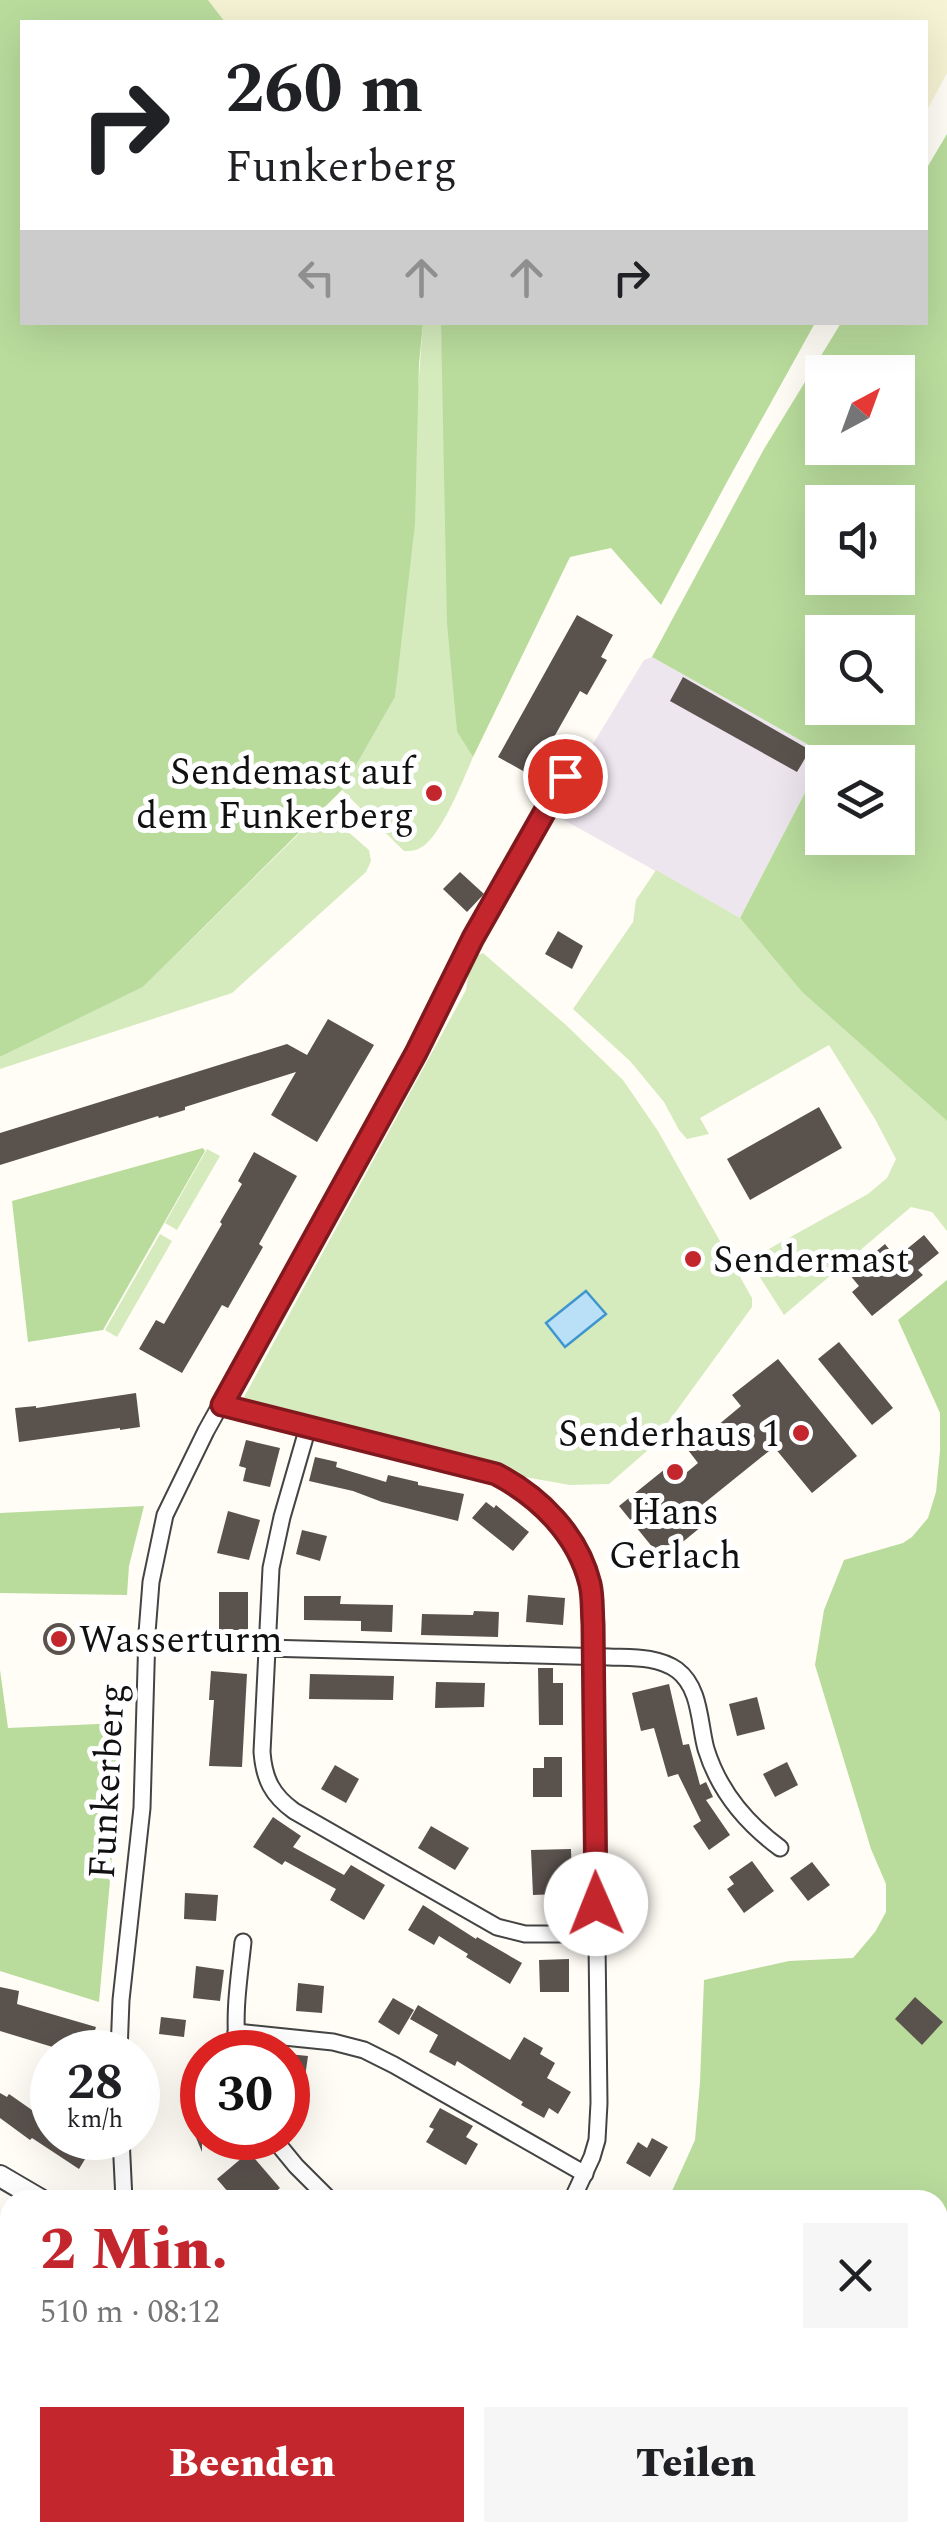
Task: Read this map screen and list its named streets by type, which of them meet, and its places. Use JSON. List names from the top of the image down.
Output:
{
  "streets": {
    "street": ["Funkerberg"]
  },
  "places": [
    "Sendemast auf dem Funkerberg",
    "Sendermast",
    "Senderhaus 1",
    "Hans Gerlach",
    "Wasserturm"
  ],
  "north": "top right",
  "page": {
    "turn": ["260 m", "Funkerberg"],
    "speed": "28 km/h",
    "limit": "30",
    "heading": ["2 Min.", "510 m · 08:12"],
    "buttons": ["Beenden", "Teilen"]
  }
}
